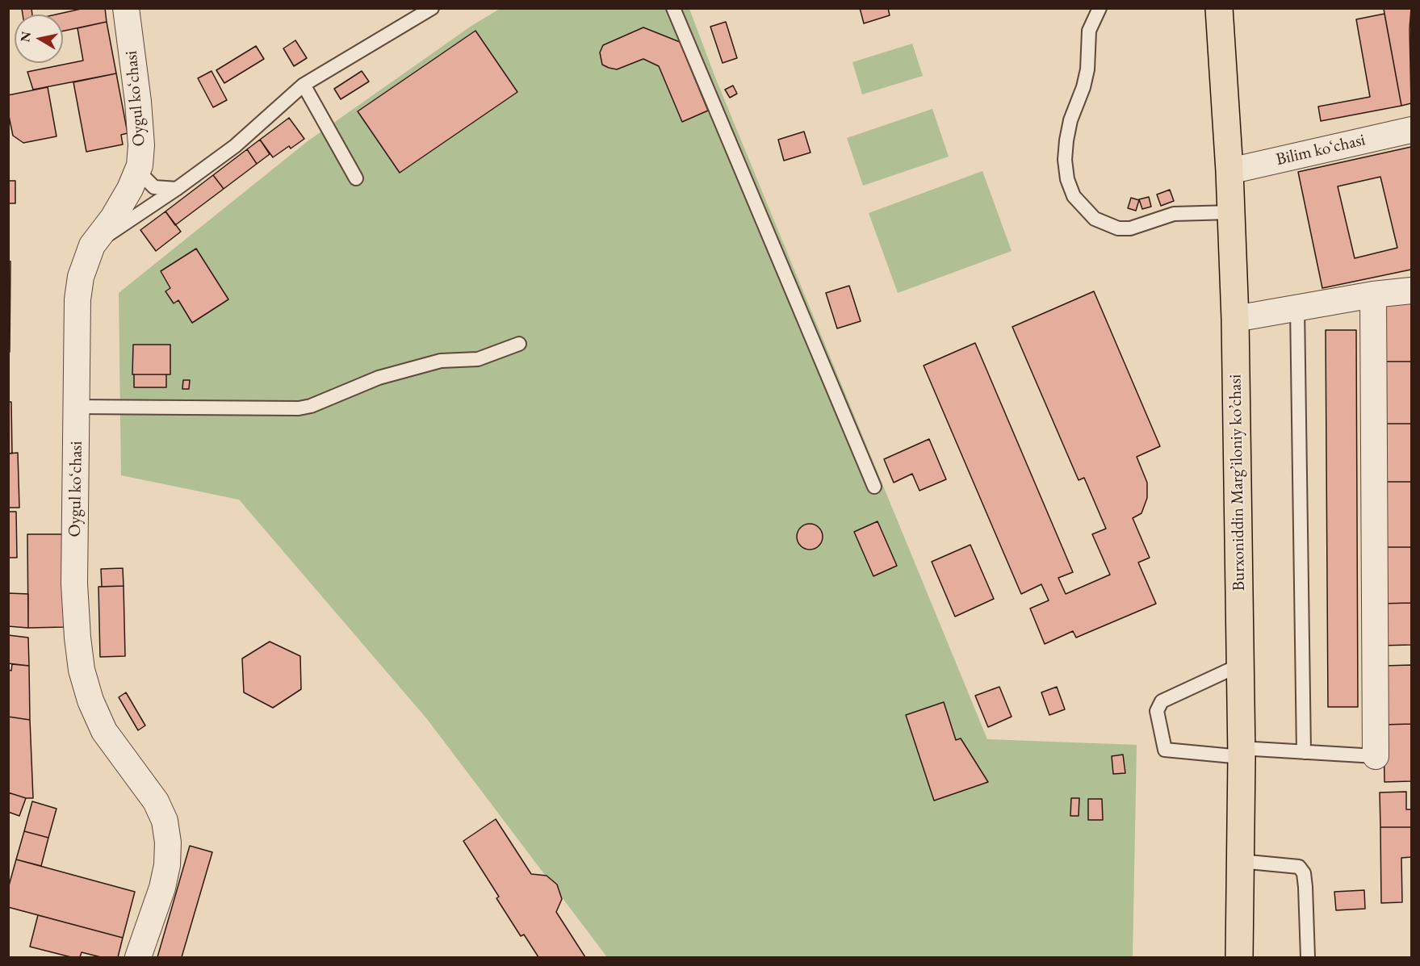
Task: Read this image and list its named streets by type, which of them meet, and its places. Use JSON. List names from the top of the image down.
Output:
{
  "streets": {
    "main road": ["Burxoniddin Marg’iloniy ko’chasi"],
    "street": ["Oygul koʻchasi", "Bilim koʻchasi"]
  },
  "crossings": [
    ["Bilim koʻchasi", "Burxoniddin Marg’iloniy ko’chasi"]
  ],
  "north": "left"
}
